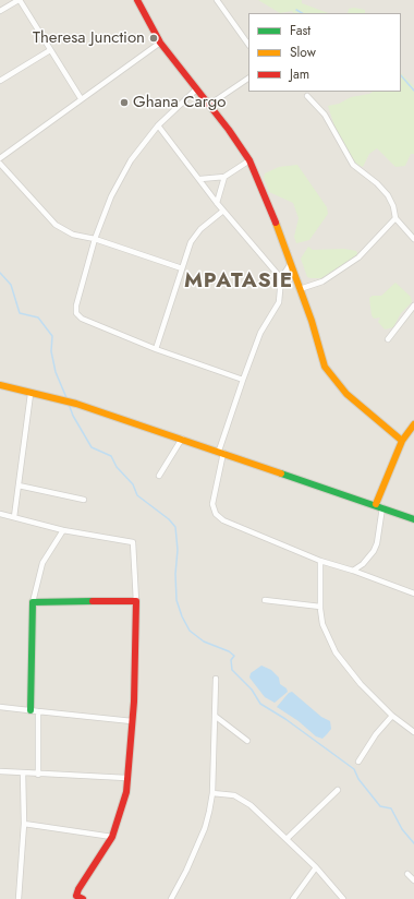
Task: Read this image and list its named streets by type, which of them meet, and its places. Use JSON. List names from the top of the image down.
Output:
{
  "districts": ["MPATASIE"],
  "places": ["Theresa Junction", "Ghana Cargo"],
  "legend": ["Fast", "Slow", "Jam"]
}
